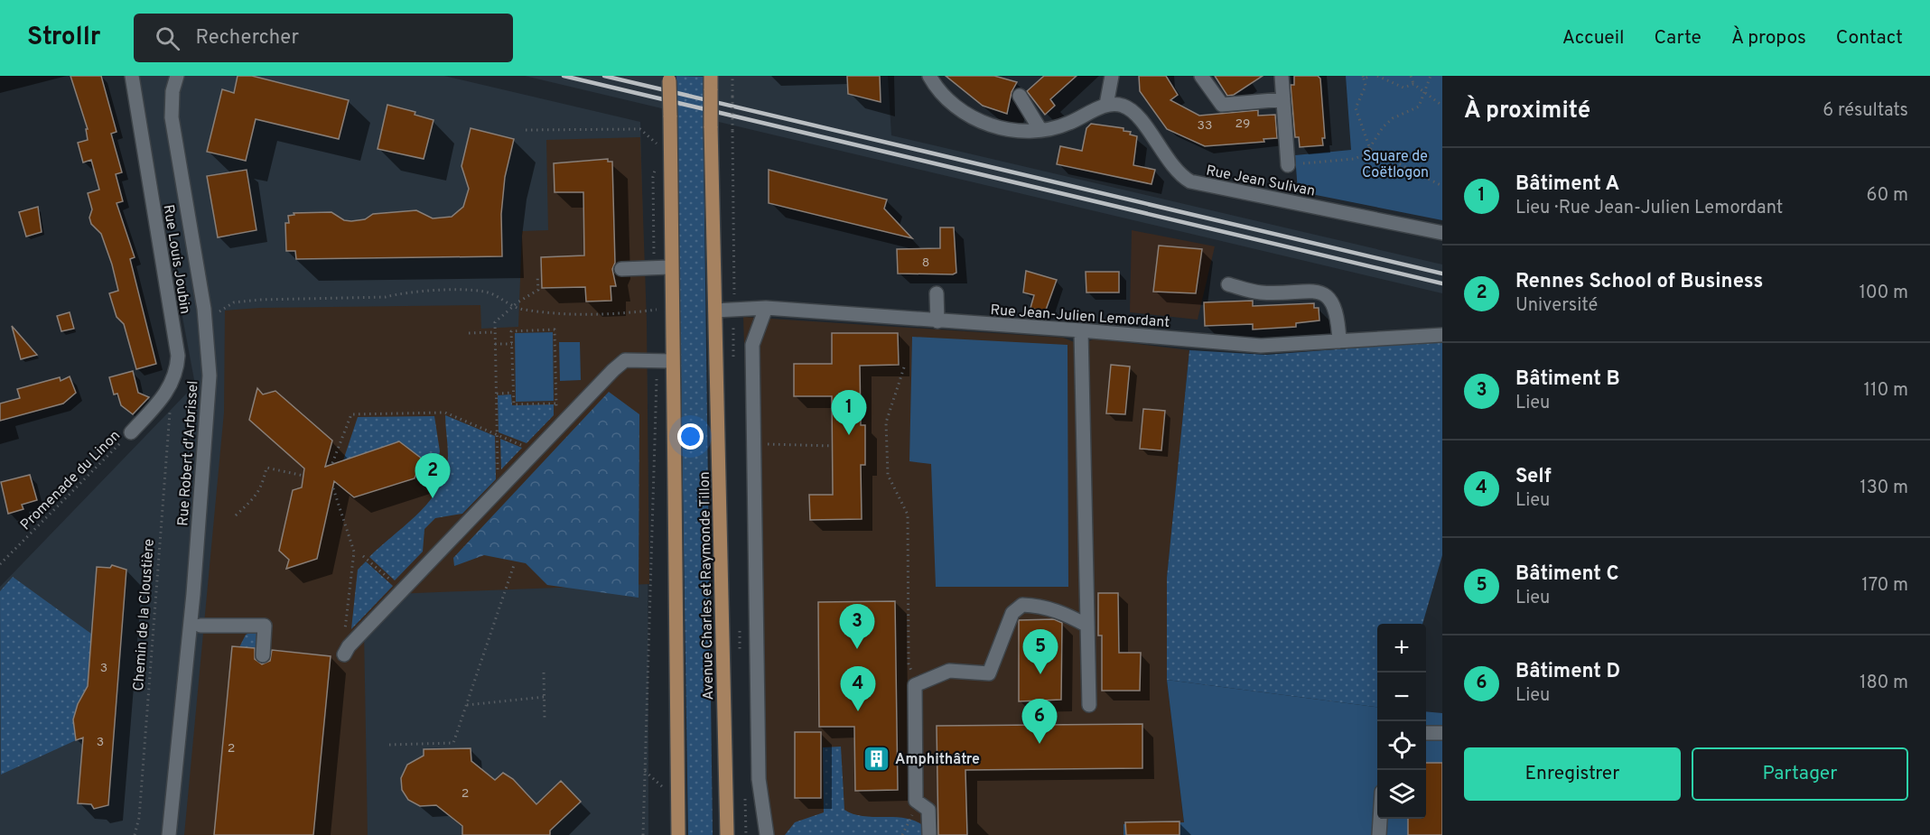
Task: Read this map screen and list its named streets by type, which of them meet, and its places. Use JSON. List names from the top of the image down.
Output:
{
  "streets": {
    "main road": ["Avenue Charles et Raymonde Tillon"],
    "street": [
      "Rue Jean Sulivan",
      "Rue Louis Joubin",
      "Rue Jean-Julien Lemordant",
      "Rue Robert d'Arbrissel"
    ],
    "path": ["Promenade du Linon", "Chemin de la Cloustière"]
  },
  "crossings": [
    ["Rue Louis Joubin", "Promenade du Linon"],
    ["Rue Louis Joubin", "Chemin de la Cloustière"],
    ["Rue Jean-Julien Lemordant", "Avenue Charles et Raymonde Tillon"]
  ],
  "parks": ["Square de Coëtlogon"],
  "places": {
    "building": ["Amphithâtre"]
  },
  "house_numbers": [
    "29",
    "33",
    "8",
    "3",
    "3",
    "2",
    "2"
  ],
  "page": {
    "header": "Strollr",
    "search": "Rechercher",
    "nav": [
      "Accueil",
      "Carte",
      "À propos",
      "Contact"
    ],
    "heading": ["À proximité", "6 résultats"],
    "list": [
      {
        "mark": "1",
        "name": "Bâtiment A",
        "note": "Lieu · Rue Jean-Julien Lemordant",
        "value": "60 m"
      },
      {
        "mark": "2",
        "name": "Rennes School of Business",
        "note": "Université",
        "value": "100 m"
      },
      {
        "mark": "3",
        "name": "Bâtiment B",
        "note": "Lieu",
        "value": "110 m"
      },
      {
        "mark": "4",
        "name": "Self",
        "note": "Lieu",
        "value": "130 m"
      },
      {
        "mark": "5",
        "name": "Bâtiment C",
        "note": "Lieu",
        "value": "170 m"
      },
      {
        "mark": "6",
        "name": "Bâtiment D",
        "note": "Lieu",
        "value": "180 m"
      }
    ],
    "pins": [
      "1",
      "2",
      "3",
      "5",
      "4",
      "6"
    ],
    "map_buttons": ["+", "−"],
    "buttons": ["Enregistrer", "Partager"]
  }
}
